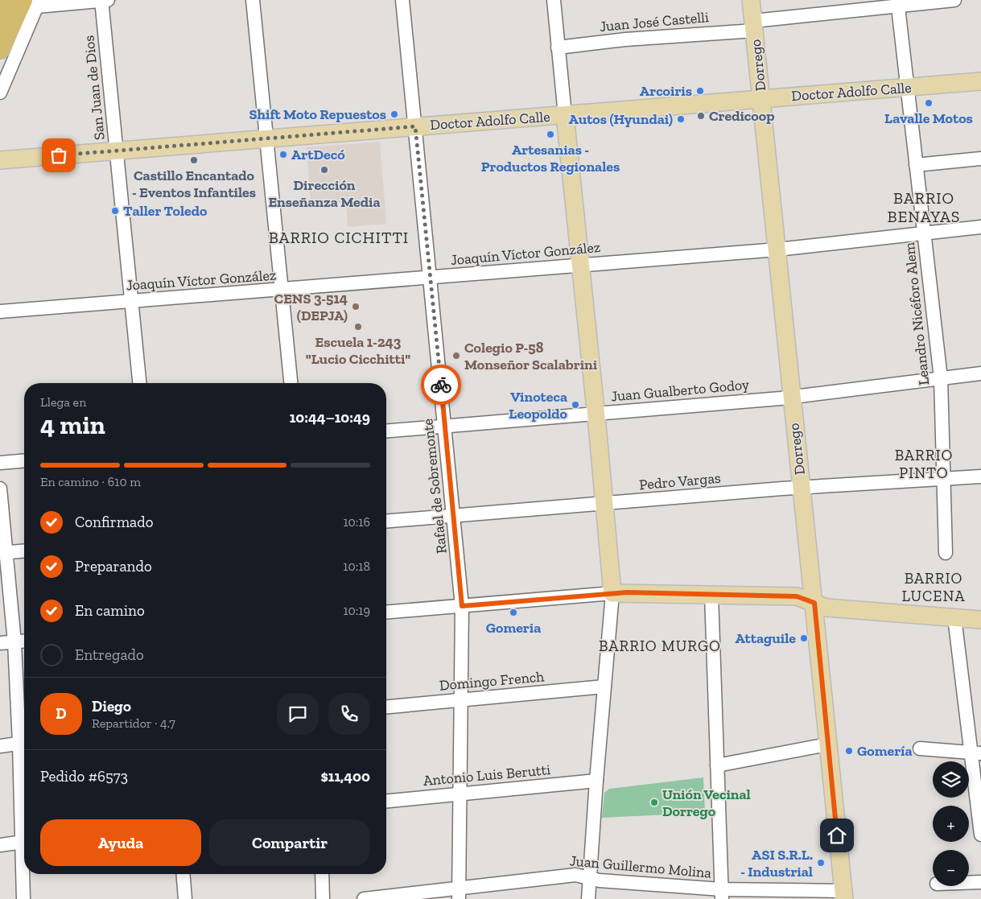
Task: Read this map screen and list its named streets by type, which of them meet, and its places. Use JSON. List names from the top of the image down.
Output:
{
  "streets": {
    "main road": ["Dorrego", "Doctor Adolfo Calle"],
    "street": [
      "Juan José Castelli",
      "San Juan de Dios",
      "Joaquín Víctor González",
      "Leandro Nicéforo Alem",
      "Juan Gualberto Godoy",
      "Pedro Vargas",
      "Rafael de Sobremonte",
      "Domingo French",
      "Antonio Luis Berutti",
      "Juan Guillermo Molina"
    ]
  },
  "crossings": [
    ["Juan José Castelli", "Dorrego"],
    ["Juan José Castelli", "Leandro Nicéforo Alem"],
    ["Dorrego", "Doctor Adolfo Calle"],
    ["Dorrego", "Joaquín Víctor González"],
    ["Dorrego", "Juan Gualberto Godoy"],
    ["Dorrego", "Pedro Vargas"],
    ["Dorrego", "Juan Guillermo Molina"],
    ["San Juan de Dios", "Doctor Adolfo Calle"],
    ["San Juan de Dios", "Joaquín Víctor González"],
    ["Doctor Adolfo Calle", "Leandro Nicéforo Alem"],
    ["Doctor Adolfo Calle", "Rafael de Sobremonte"],
    ["Joaquín Víctor González", "Leandro Nicéforo Alem"],
    ["Joaquín Víctor González", "Rafael de Sobremonte"],
    ["Leandro Nicéforo Alem", "Juan Gualberto Godoy"],
    ["Leandro Nicéforo Alem", "Pedro Vargas"],
    ["Juan Gualberto Godoy", "Rafael de Sobremonte"],
    ["Pedro Vargas", "Rafael de Sobremonte"],
    ["Rafael de Sobremonte", "Domingo French"],
    ["Rafael de Sobremonte", "Antonio Luis Berutti"],
    ["Rafael de Sobremonte", "Juan Guillermo Molina"]
  ],
  "districts": [
    "BARRIO BENAYAS",
    "BARRIO CICHITTI",
    "BARRIO PINTO",
    "BARRIO LUCENA",
    "BARRIO MURGO"
  ],
  "places": [
    "Arcoiris",
    "Lavalle Motos",
    "Shift Moto Repuestos",
    "Credicoop",
    "Autos (Hyundai)",
    "Artesanias - Productos Regionales",
    "ArtDecó",
    "Castillo Encantado - Eventos Infantiles",
    "Dirección Enseñanza Media",
    "Taller Toledo",
    "CENS 3-514 (DEPJA)",
    "Escuela 1-243 \"Lucio Cicchitti\"",
    "Colegio P-58 Monseñor Scalabrini",
    "Vinoteca Leopoldo",
    "Gomeria",
    "Attaguile",
    "Gomería",
    "Unión Vecinal Dorrego",
    "ASI S.R.L. - Industrial"
  ],
  "page": {
    "heading": ["4 min", "Llega en", "10:44–10:49"],
    "panel": [
      "Diego",
      "Repartidor · 4.7",
      "Pedido #6573",
      "$11,400"
    ],
    "bar": "En camino · 610 m",
    "list": [
      ["Confirmado", "10:16"],
      ["Preparando", "10:18"],
      ["En camino", "10:19"],
      "Entregado"
    ],
    "round": "D",
    "map_buttons": ["+", "−"],
    "buttons": ["Ayuda", "Compartir"]
  }
}
